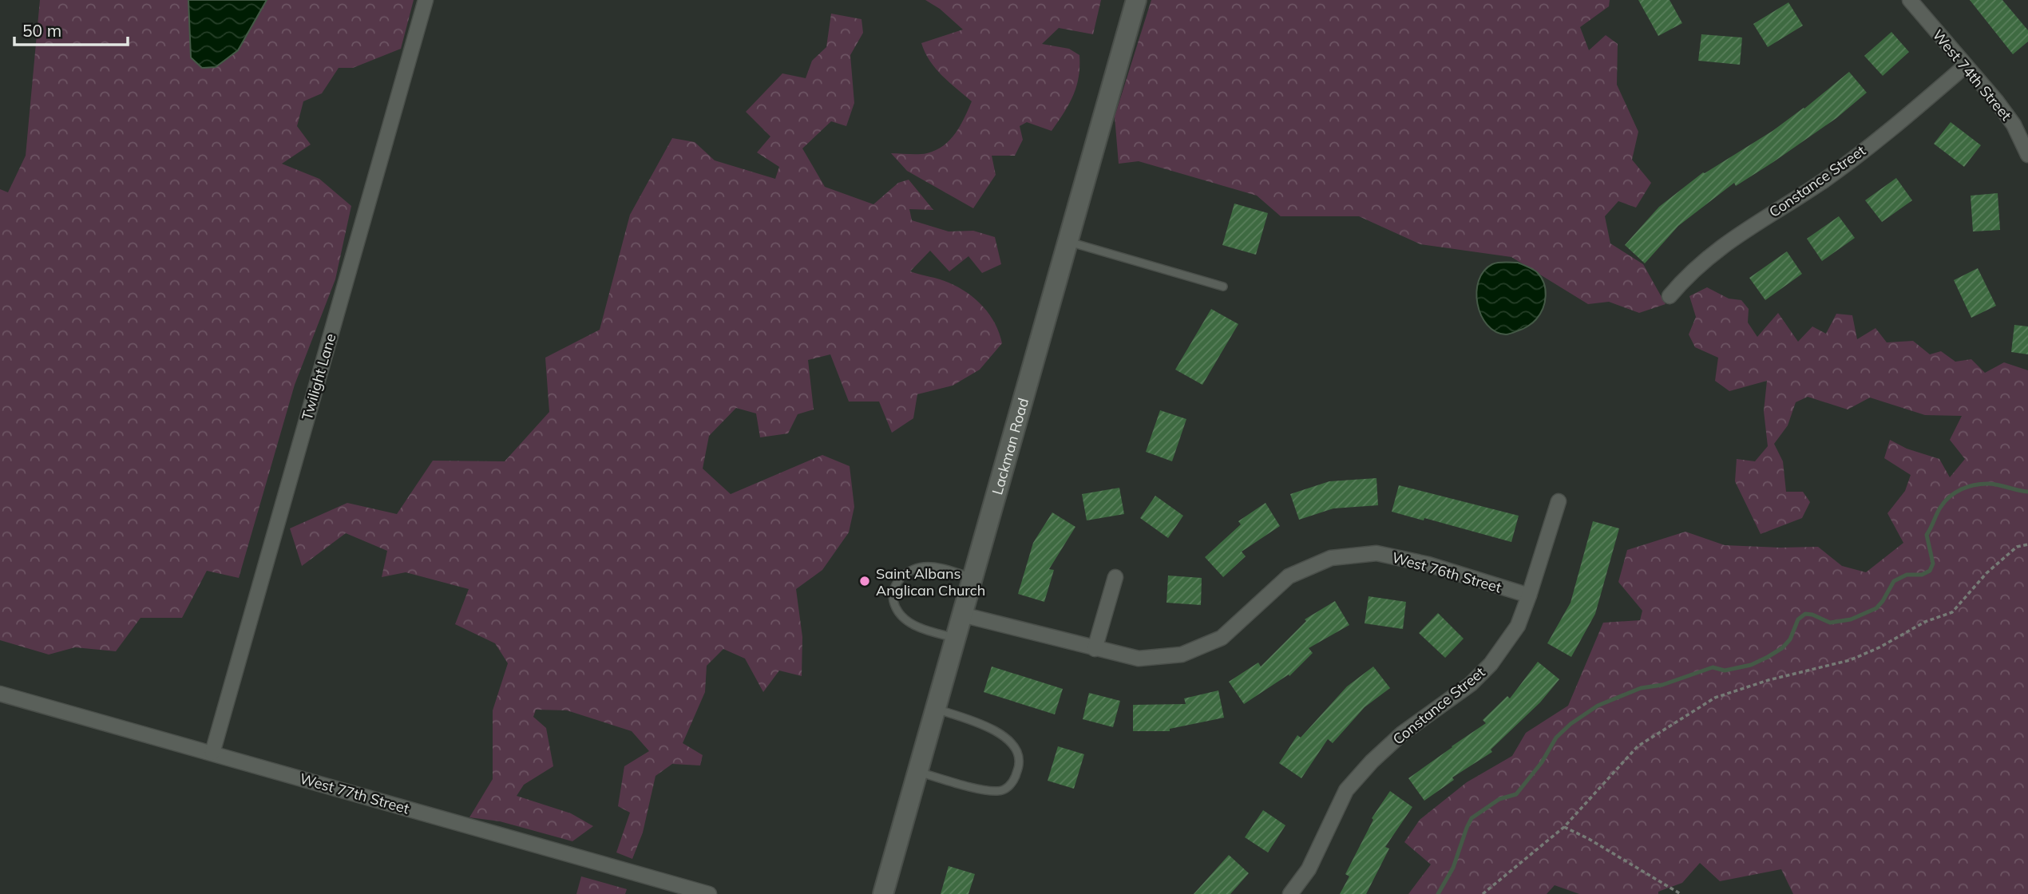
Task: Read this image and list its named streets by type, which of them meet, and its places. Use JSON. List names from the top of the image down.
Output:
{
  "streets": {
    "main road": ["Lackman Road"],
    "street": [
      "West 74th Street",
      "Constance Street",
      "Twilight Lane",
      "West 76th Street",
      "West 77th Street"
    ]
  },
  "crossings": [
    ["West 74th Street", "Constance Street"],
    ["Constance Street", "West 76th Street"],
    ["Twilight Lane", "West 77th Street"],
    ["Lackman Road", "West 76th Street"]
  ],
  "places": ["Saint Albans Anglican Church"],
  "scale_bar": "50 m"
}
